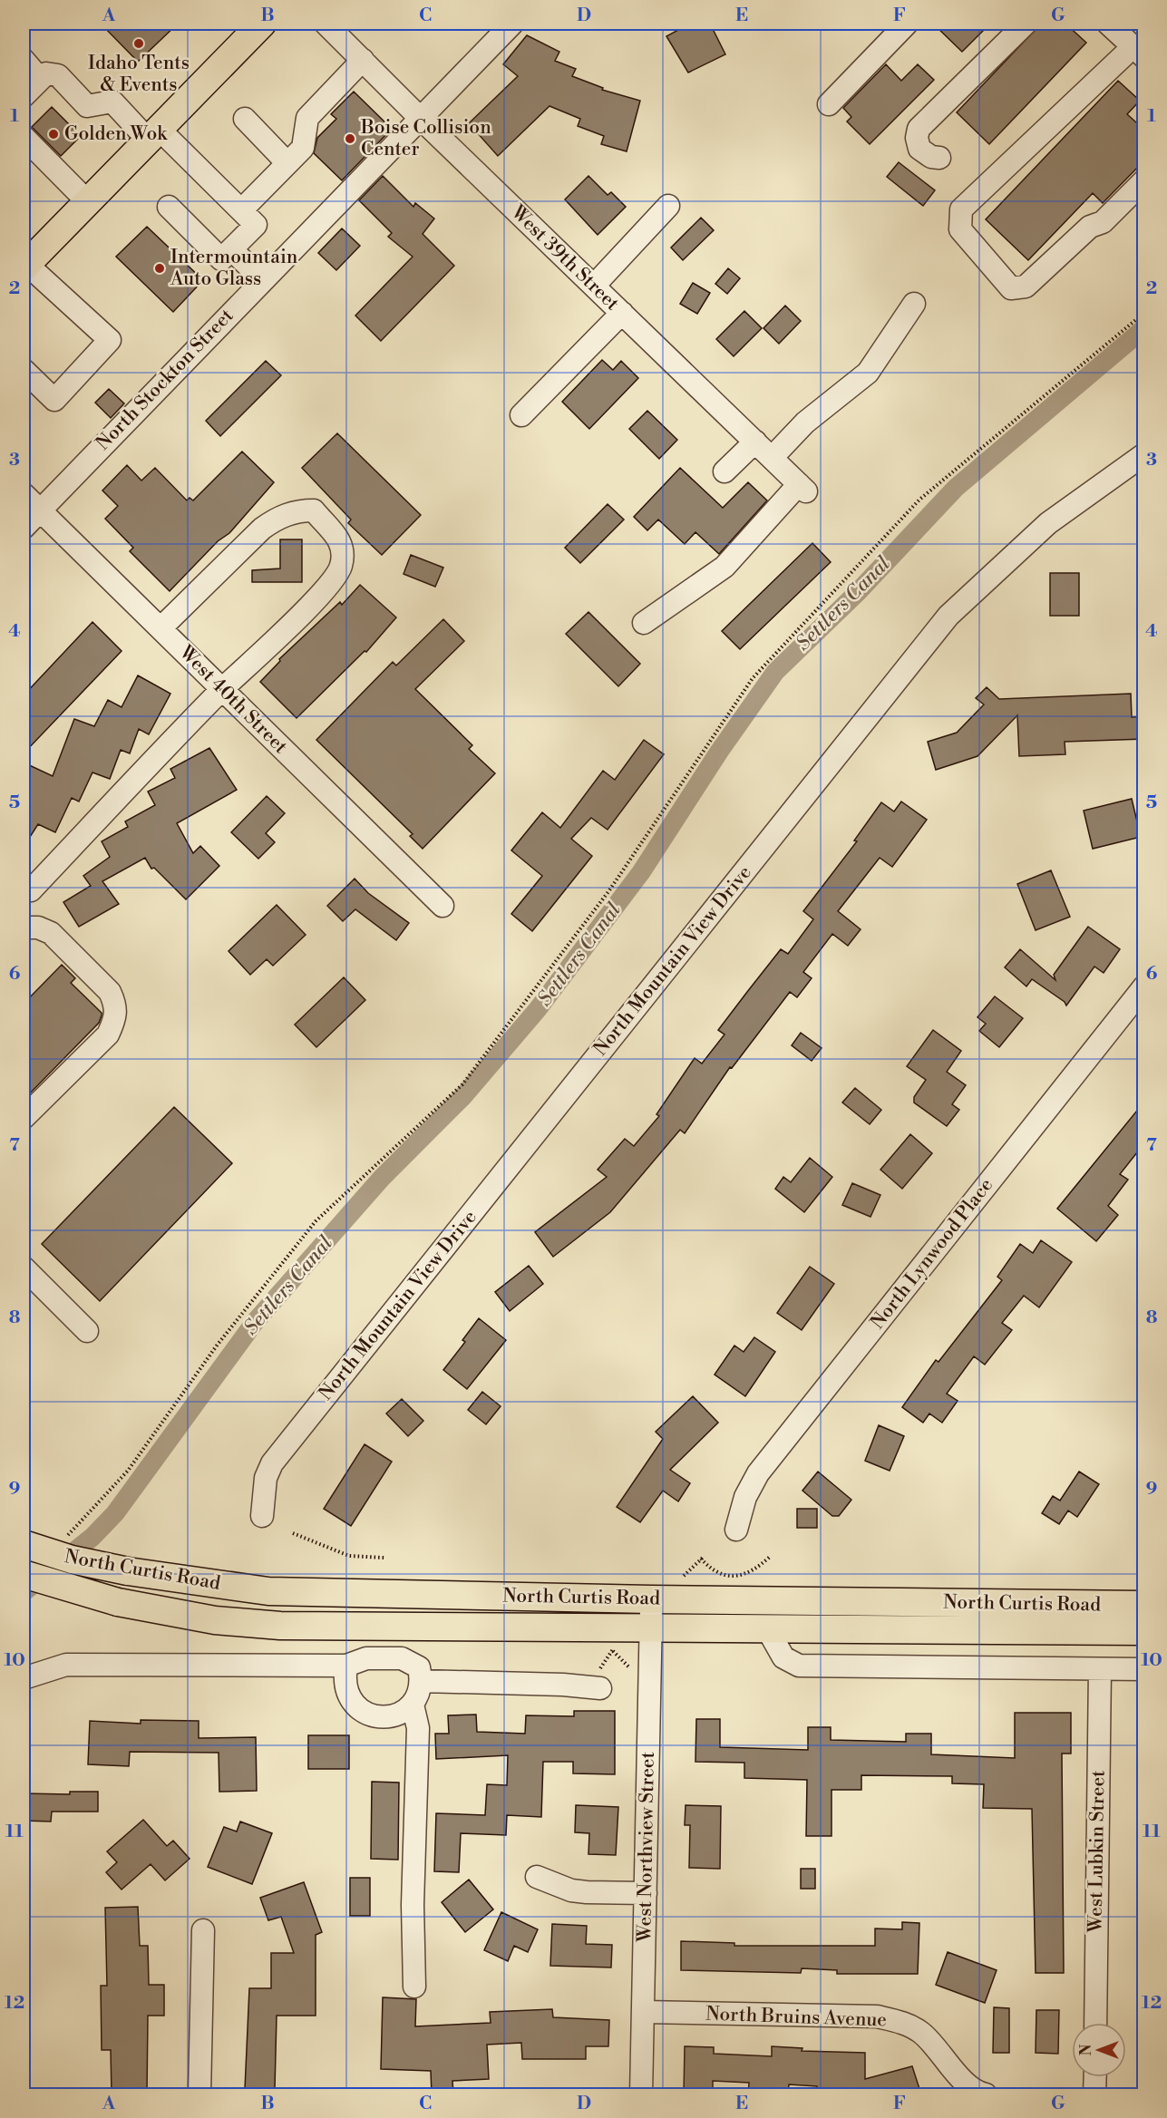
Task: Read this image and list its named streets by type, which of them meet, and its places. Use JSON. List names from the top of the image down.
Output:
{
  "streets": {
    "main road": ["North Curtis Road"],
    "street": [
      "West 39th Street",
      "North Stockton Street",
      "West 40th Street",
      "North Mountain View Drive",
      "North Lynwood Place",
      "West Northview Street",
      "West Lubkin Street",
      "North Bruins Avenue"
    ]
  },
  "crossings": [
    ["West 39th Street", "North Stockton Street"],
    ["North Stockton Street", "West 40th Street"],
    ["North Curtis Road", "West Northview Street"],
    ["West Northview Street", "North Bruins Avenue"]
  ],
  "water": ["Settlers Canal"],
  "places": [
    "Idaho Tents & Events",
    "Golden Wok",
    "Boise Collision Center",
    "Intermountain Auto Glass"
  ],
  "north": "left",
  "grid": {
    "columns": [
      "A",
      "B",
      "C",
      "D",
      "E",
      "F",
      "G"
    ],
    "rows": [
      "1",
      "2",
      "3",
      "4",
      "5",
      "6",
      "7",
      "8",
      "9",
      "10",
      "11",
      "12"
    ]
  }
}
